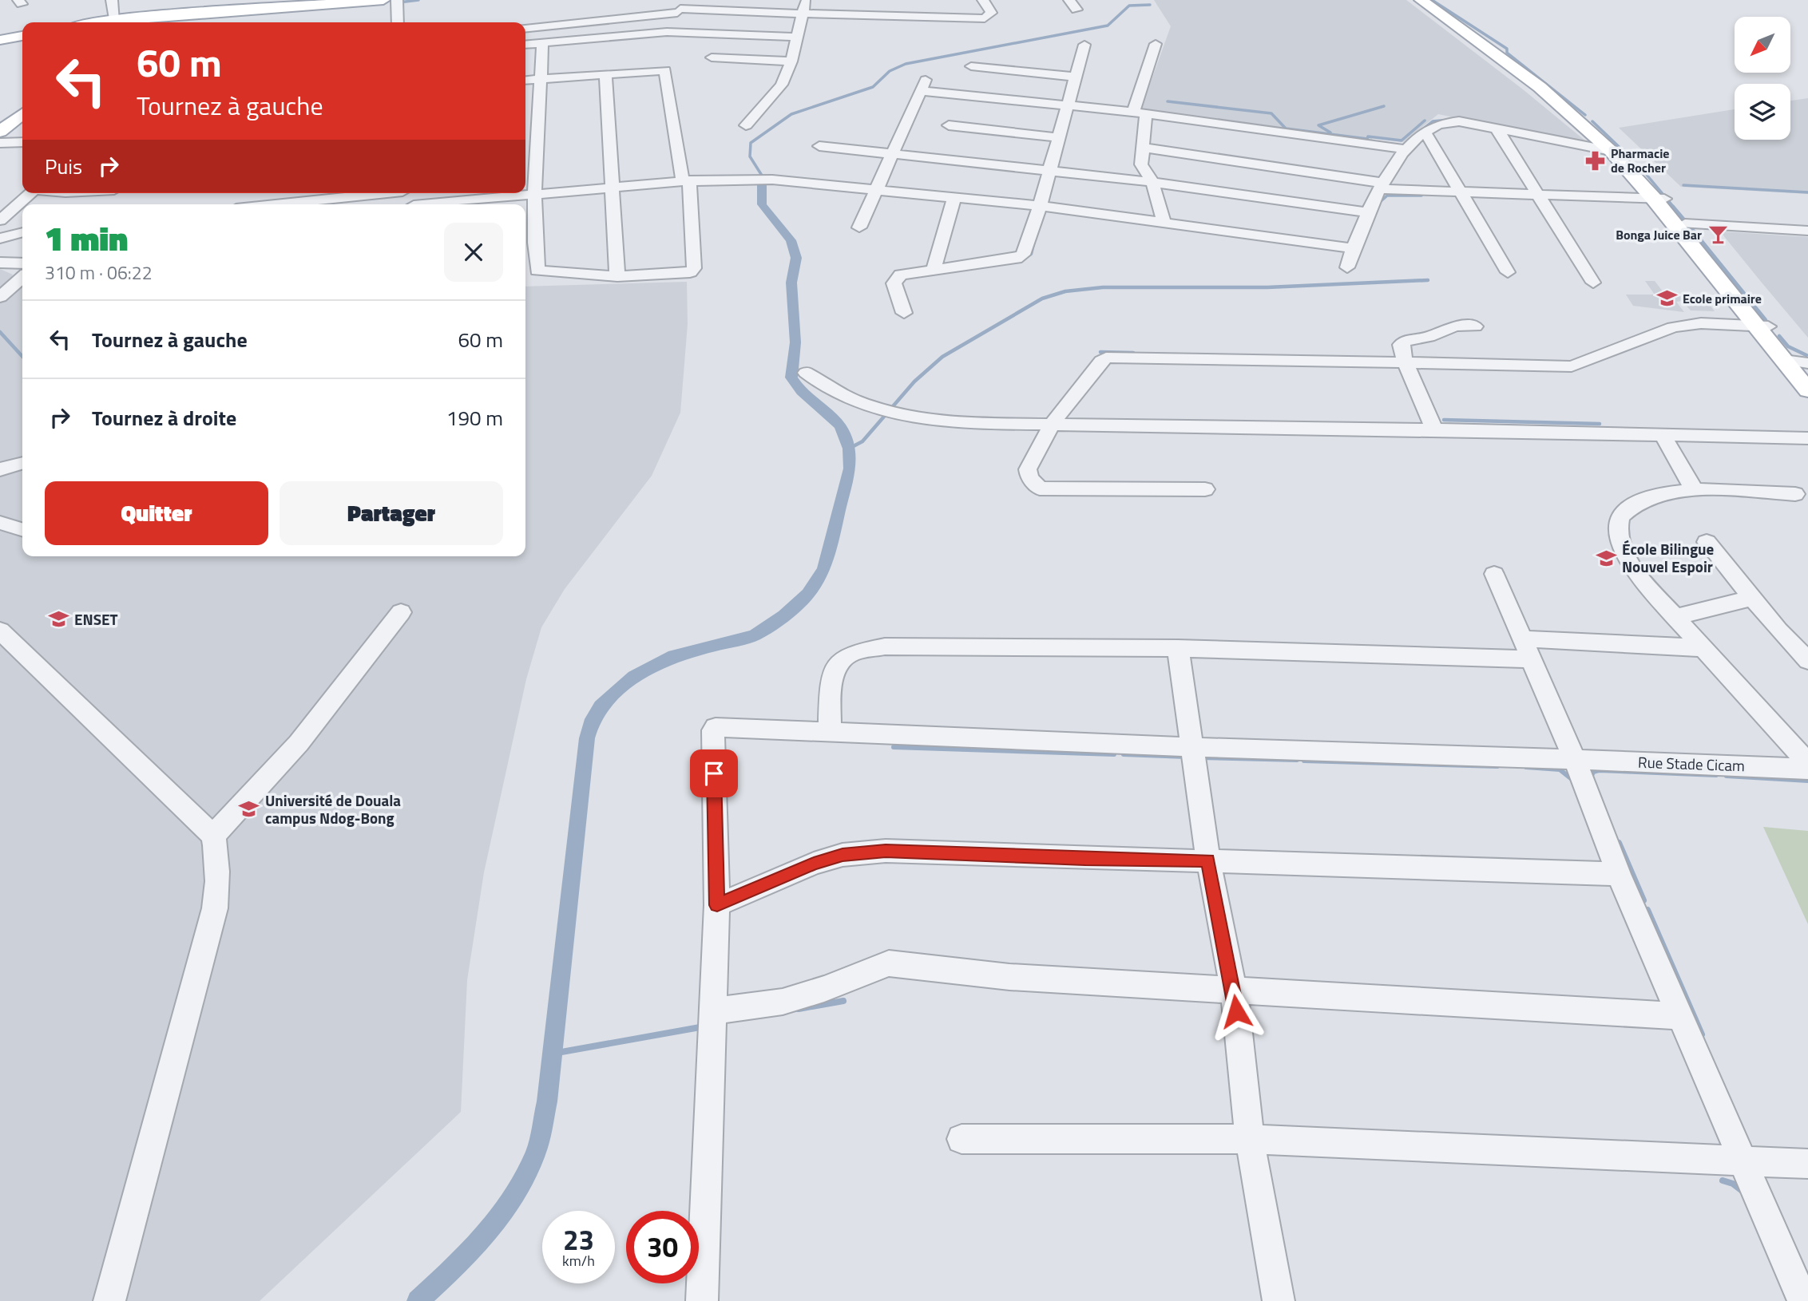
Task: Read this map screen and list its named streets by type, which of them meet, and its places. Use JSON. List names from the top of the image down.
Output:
{
  "streets": {
    "street": ["Rue Stade Cicam"]
  },
  "places": {
    "pharmacy": ["Pharmacie de Rocher"],
    "bar": ["Bonga Juice Bar"],
    "school or university": [
      "Ecole primaire",
      "École Bilingue Nouvel Espoir",
      "ENSET",
      "Université de Douala campus Ndog-Bong"
    ]
  },
  "north": "bottom left",
  "page": {
    "turn": ["60 m", "Tournez à gauche"],
    "then": "Puis",
    "heading": ["1 min", "310 m · 06:22"],
    "list": [
      {
        "name": "Tournez à gauche",
        "value": "60 m"
      },
      {
        "name": "Tournez à droite",
        "value": "190 m"
      }
    ],
    "buttons": ["Quitter", "Partager"],
    "speed": "23 km/h",
    "limit": "30"
  }
}
